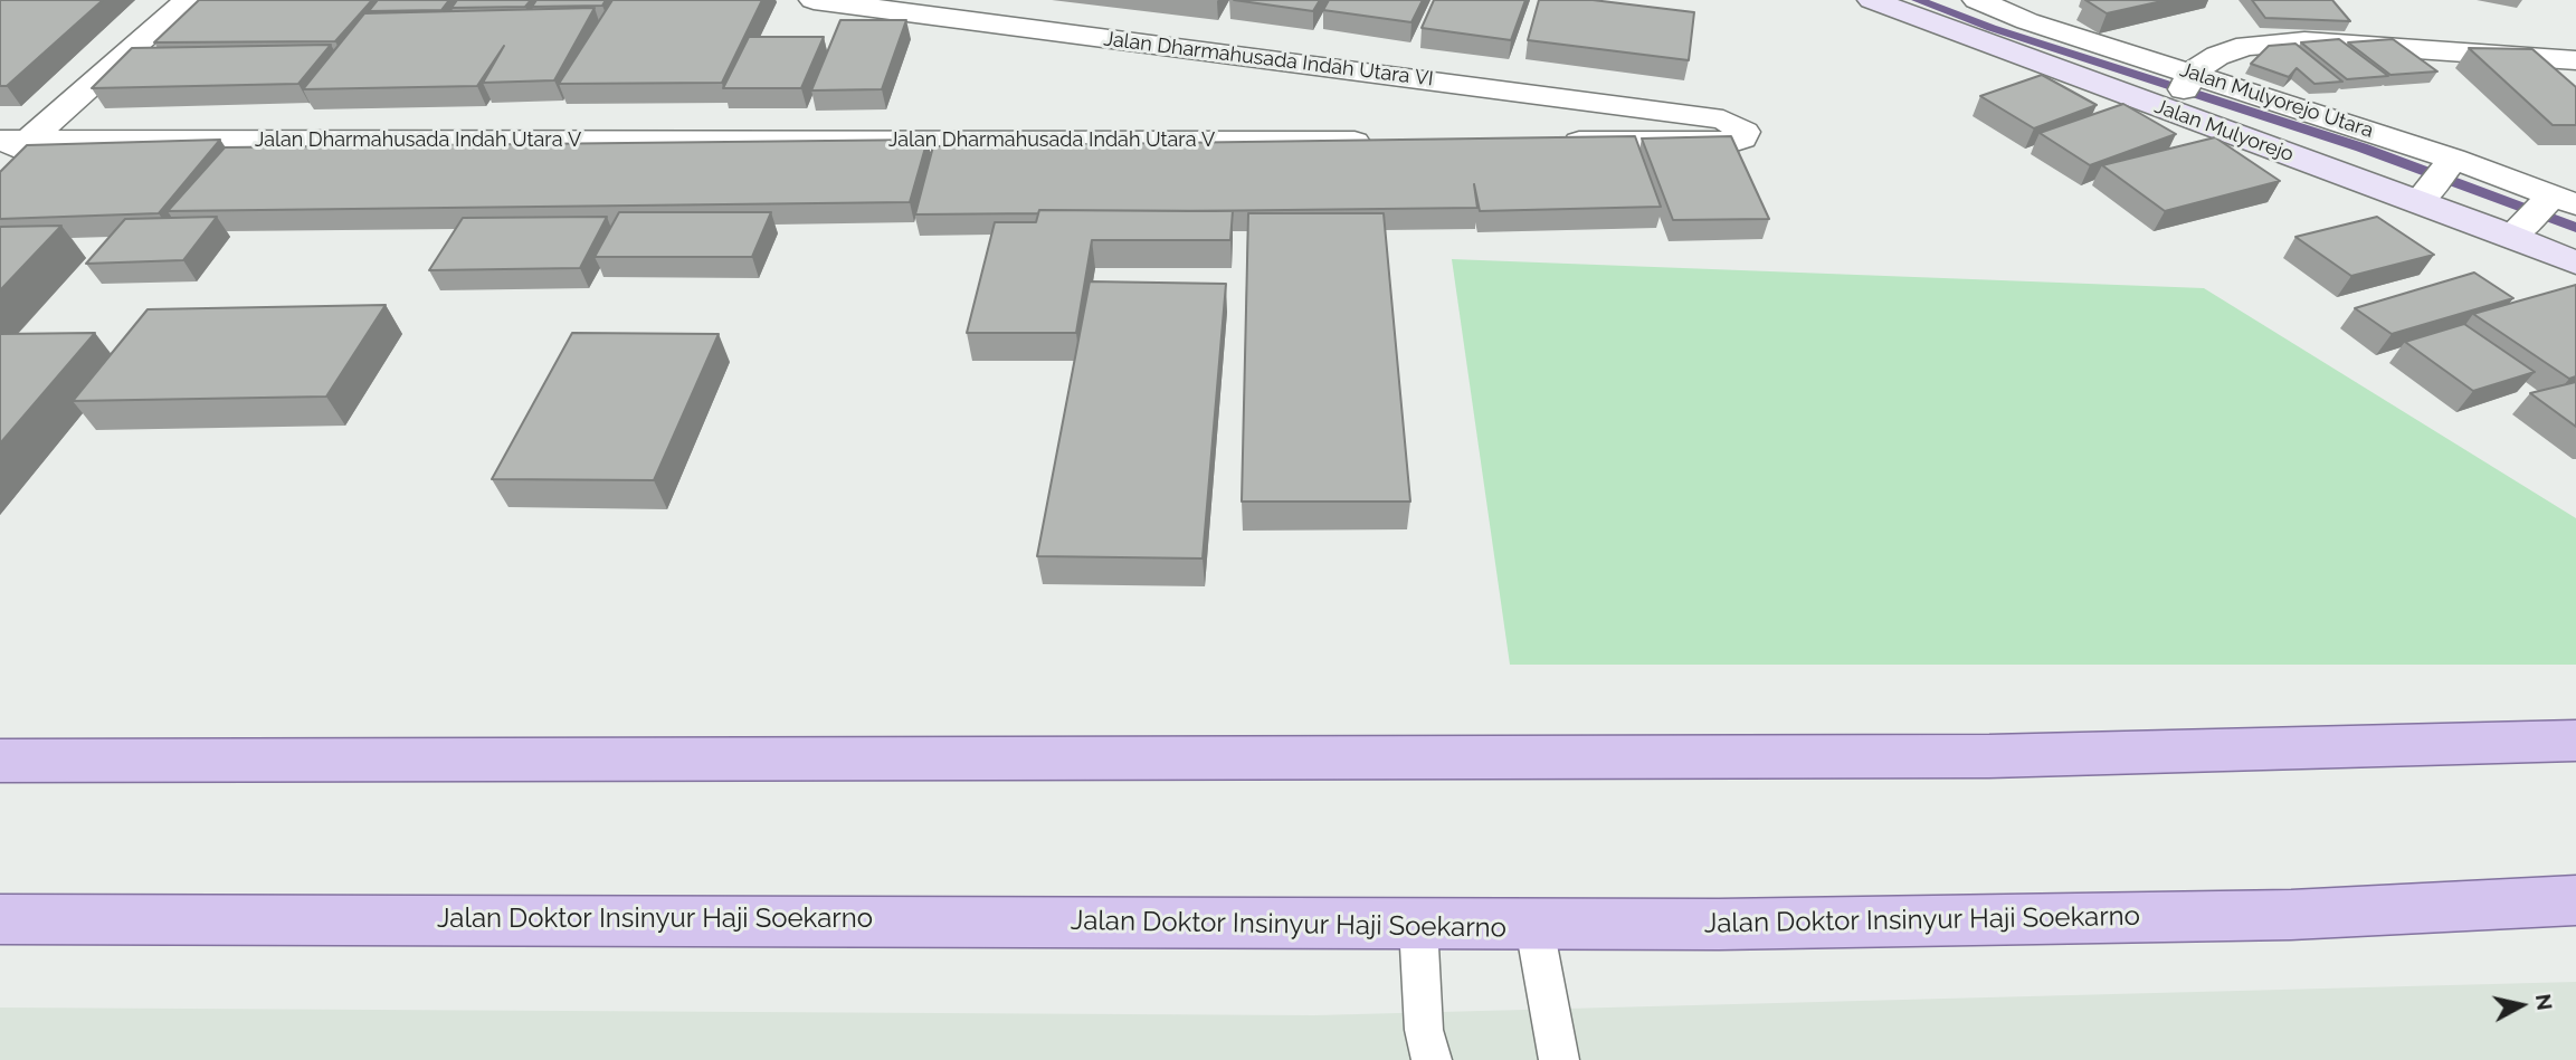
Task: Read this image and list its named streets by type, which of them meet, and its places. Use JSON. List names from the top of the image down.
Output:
{
  "streets": {
    "main road": ["Jalan Mulyorejo", "Jalan Doktor Insinyur Haji Soekarno"],
    "street": ["Jalan Dharmahusada Indah Utara VI", "Jalan Mulyorejo Utara", "Jalan Dharmahusada Indah Utara V"]
  },
  "crossings": [
    ["Jalan Mulyorejo Utara", "Jalan Mulyorejo"]
  ],
  "north": "right"
}
